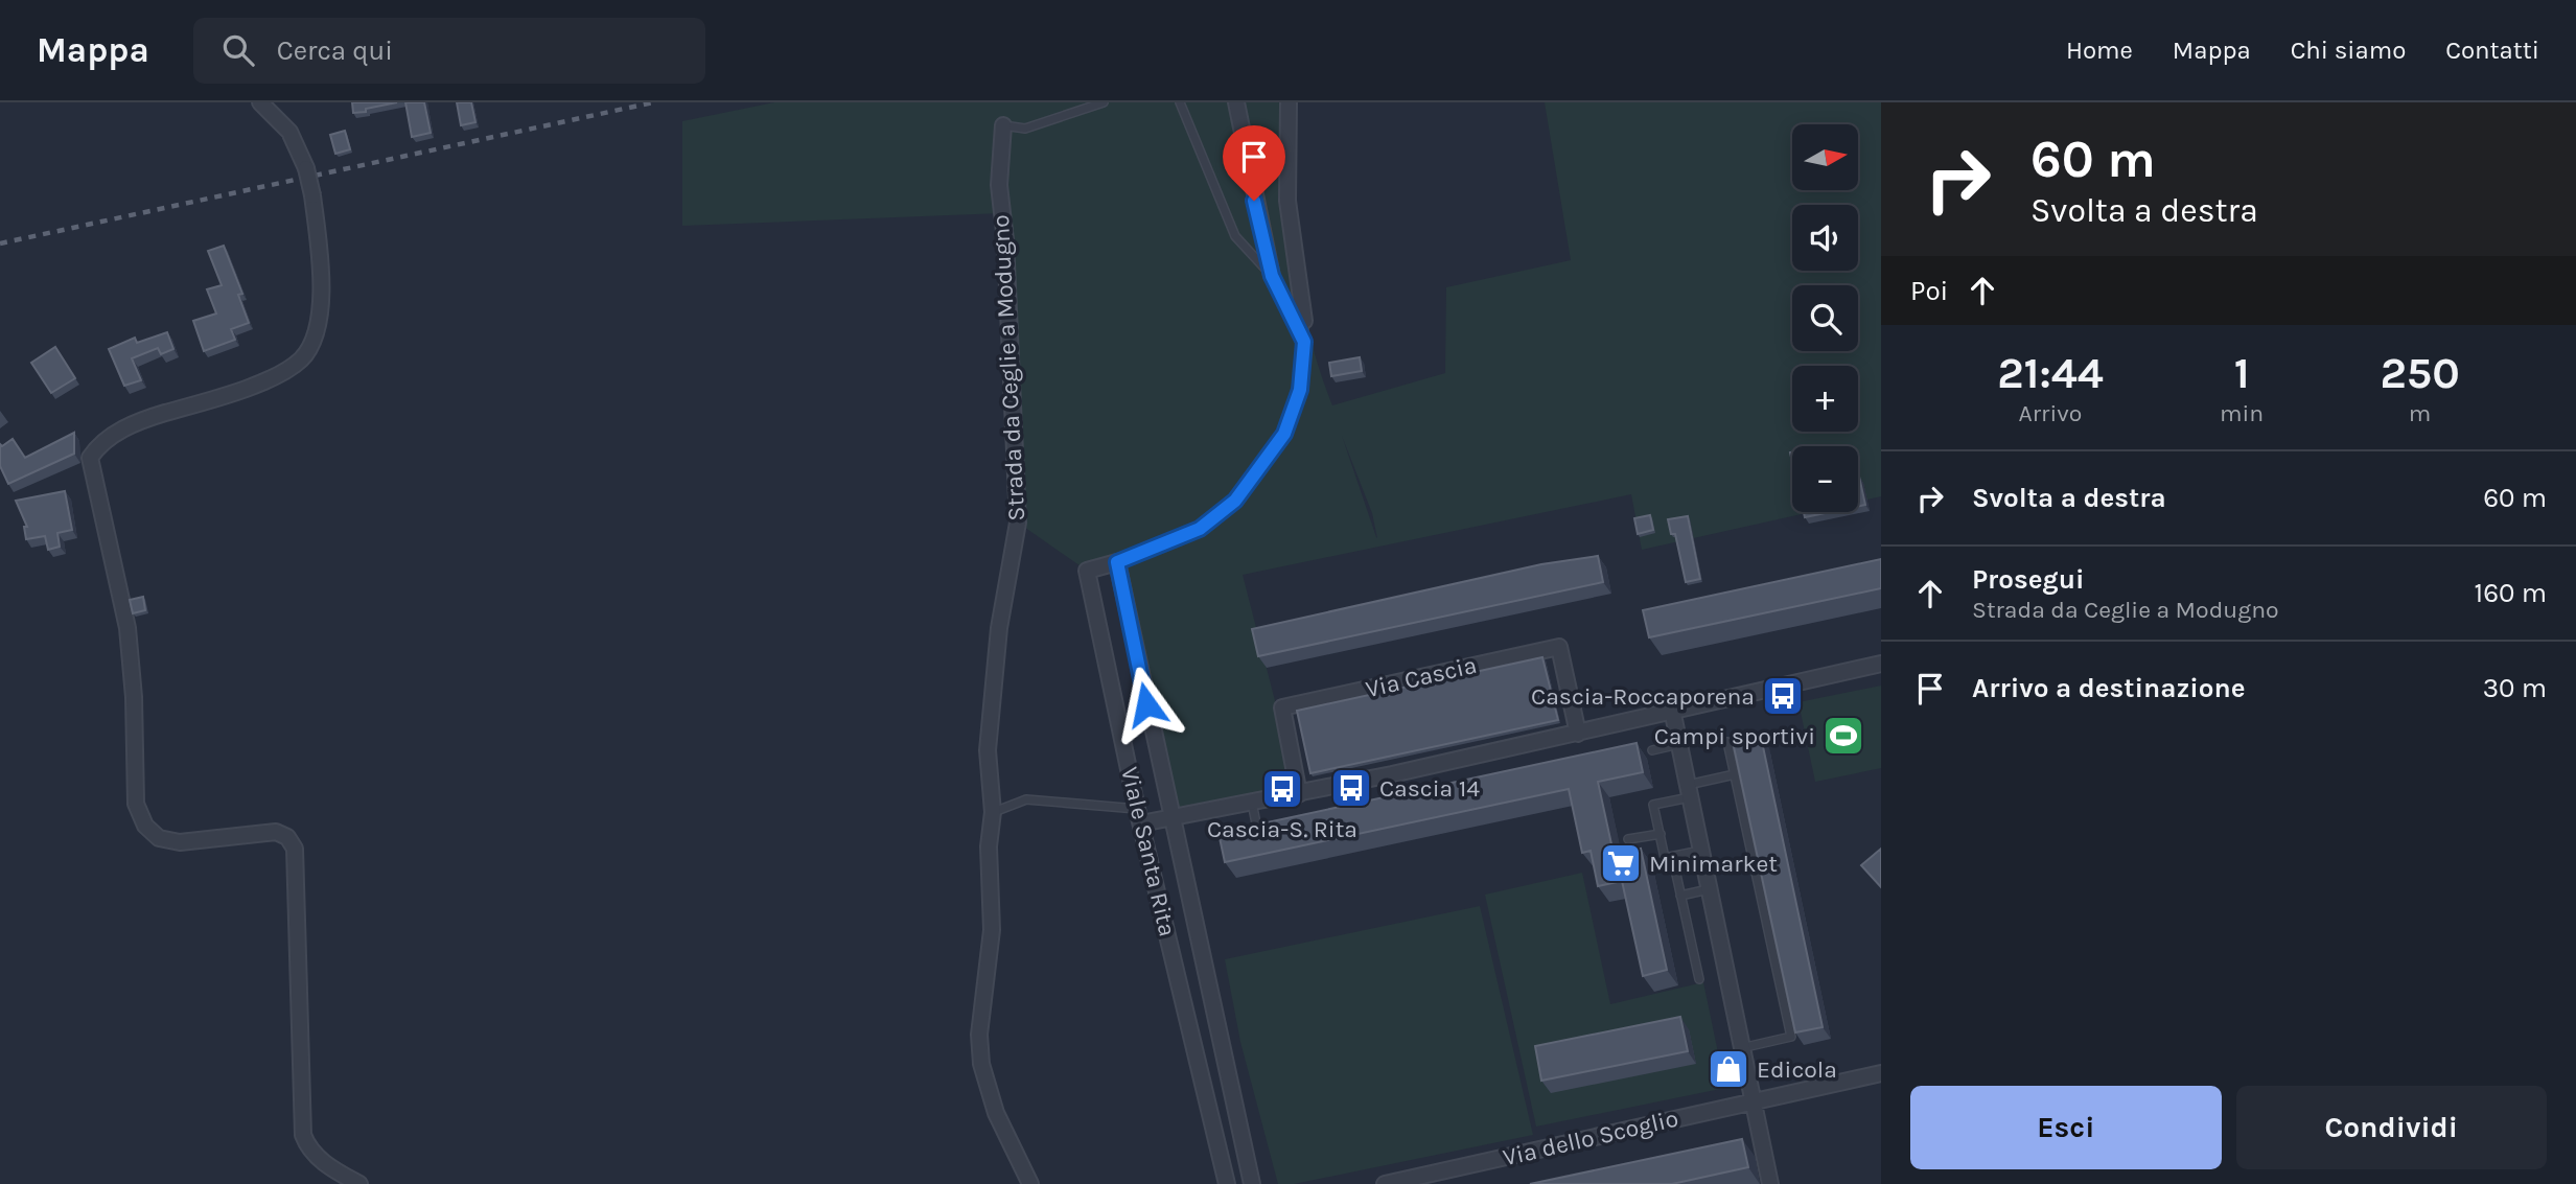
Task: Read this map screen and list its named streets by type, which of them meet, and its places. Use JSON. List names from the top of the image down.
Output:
{
  "streets": {
    "street": [
      "Strada da Ceglie a Modugno",
      "Via Cascia",
      "Viale Santa Rita",
      "Via dello Scoglio"
    ]
  },
  "places": {
    "bus stop": ["Cascia-Roccaporena", "Cascia 14", "Cascia-S. Rita"],
    "sports": ["Campi sportivi"],
    "supermarket": ["Minimarket"],
    "shop": ["Edicola"]
  },
  "north": "right",
  "page": {
    "header": "Mappa",
    "search": "Cerca qui",
    "nav": [
      "Home",
      "Mappa",
      "Chi siamo",
      "Contatti"
    ],
    "turn": ["60 m", "Svolta a destra"],
    "map_buttons": ["+", "−"],
    "then": "Poi",
    "eta": [
      "21:44",
      "Arrivo",
      "1",
      "min",
      "250",
      "m"
    ],
    "list": [
      {
        "name": "Svolta a destra",
        "value": "60 m"
      },
      {
        "name": "Prosegui",
        "note": "Strada da Ceglie a Modugno",
        "value": "160 m"
      },
      {
        "name": "Arrivo a destinazione",
        "value": "30 m"
      }
    ],
    "buttons": ["Esci", "Condividi"]
  }
}
